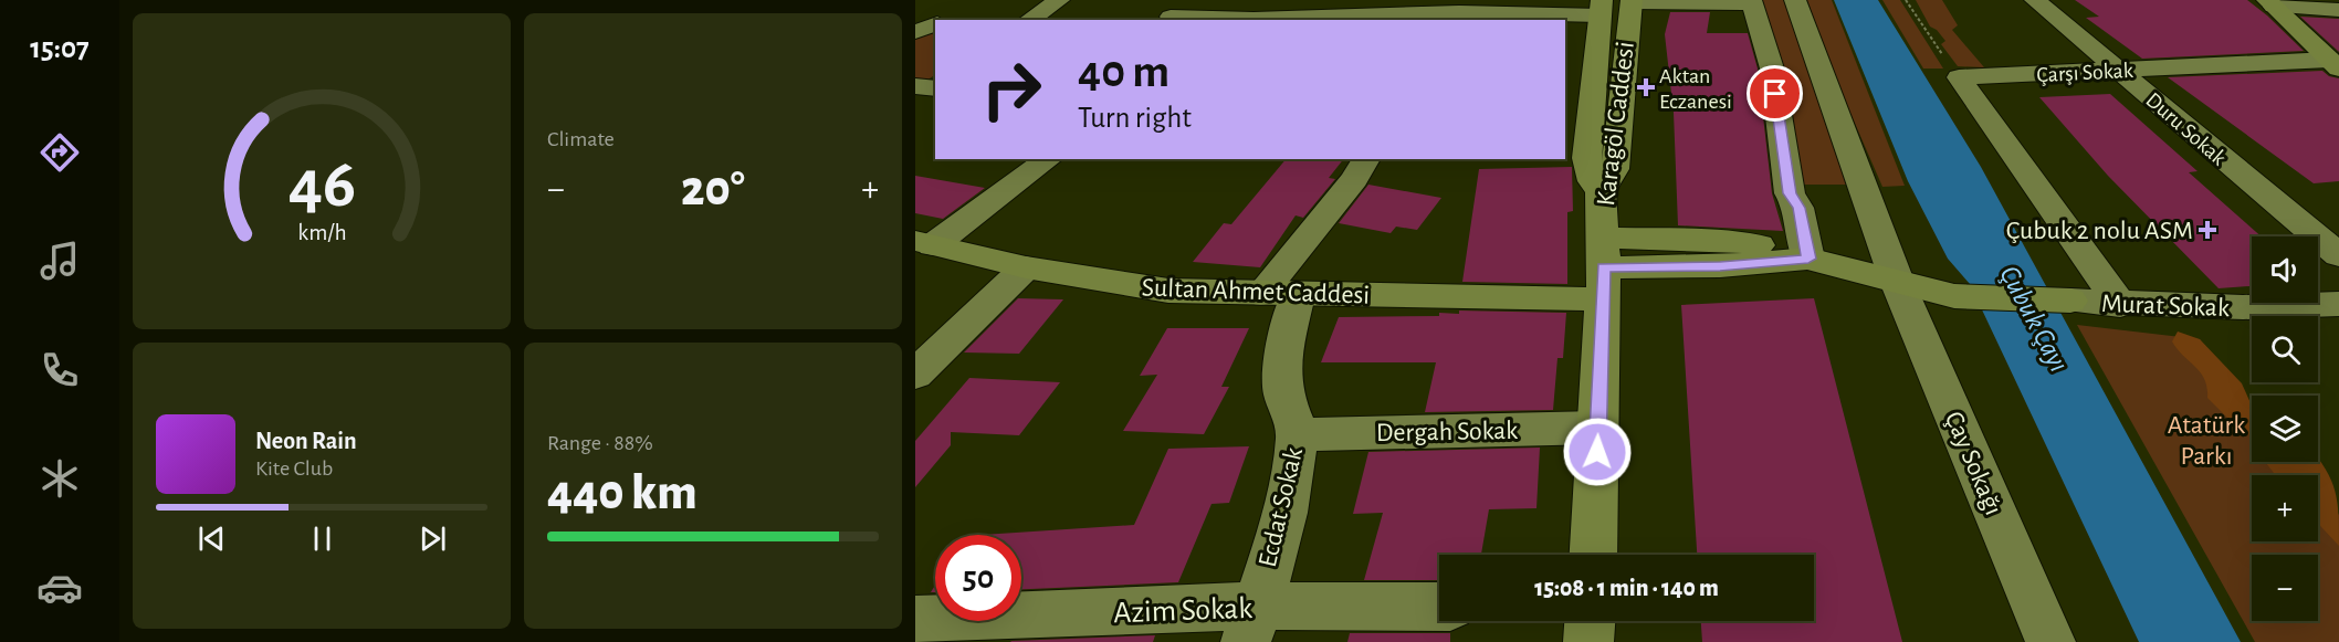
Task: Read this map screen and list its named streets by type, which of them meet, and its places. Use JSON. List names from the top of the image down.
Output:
{
  "streets": {
    "main road": ["Karagöl Caddesi", "Sultan Ahmet Caddesi"],
    "street": [
      "Çarşı Sokak",
      "Duru Sokak",
      "Murat Sokak",
      "Dergah Sokak",
      "Çay Sokağı",
      "Ecdat Sokak",
      "Azim Sokak"
    ]
  },
  "crossings": [
    ["Çarşı Sokak", "Duru Sokak"],
    ["Karagöl Caddesi", "Sultan Ahmet Caddesi"],
    ["Karagöl Caddesi", "Dergah Sokak"],
    ["Sultan Ahmet Caddesi", "Ecdat Sokak"],
    ["Dergah Sokak", "Ecdat Sokak"],
    ["Ecdat Sokak", "Azim Sokak"]
  ],
  "water": ["Çubuk Çayı"],
  "parks": ["Atatürk Parkı"],
  "places": {
    "health": ["Aktan Eczanesi", "Çubuk 2 nolu ASM"]
  },
  "page": {
    "tabs": "15:07",
    "tile": [
      "Climate",
      ["Range · 88%", "440 km"]
    ],
    "turn": ["40 m", "Turn right"],
    "heat": ["−", "20°", "+"],
    "map_buttons": ["+", "−"],
    "song": ["Neon Rain", "Kite Club"],
    "limit": "50",
    "trip": "15:08 · 1 min · 140 m",
    "gauge": ["46", "km/h"]
  }
}
